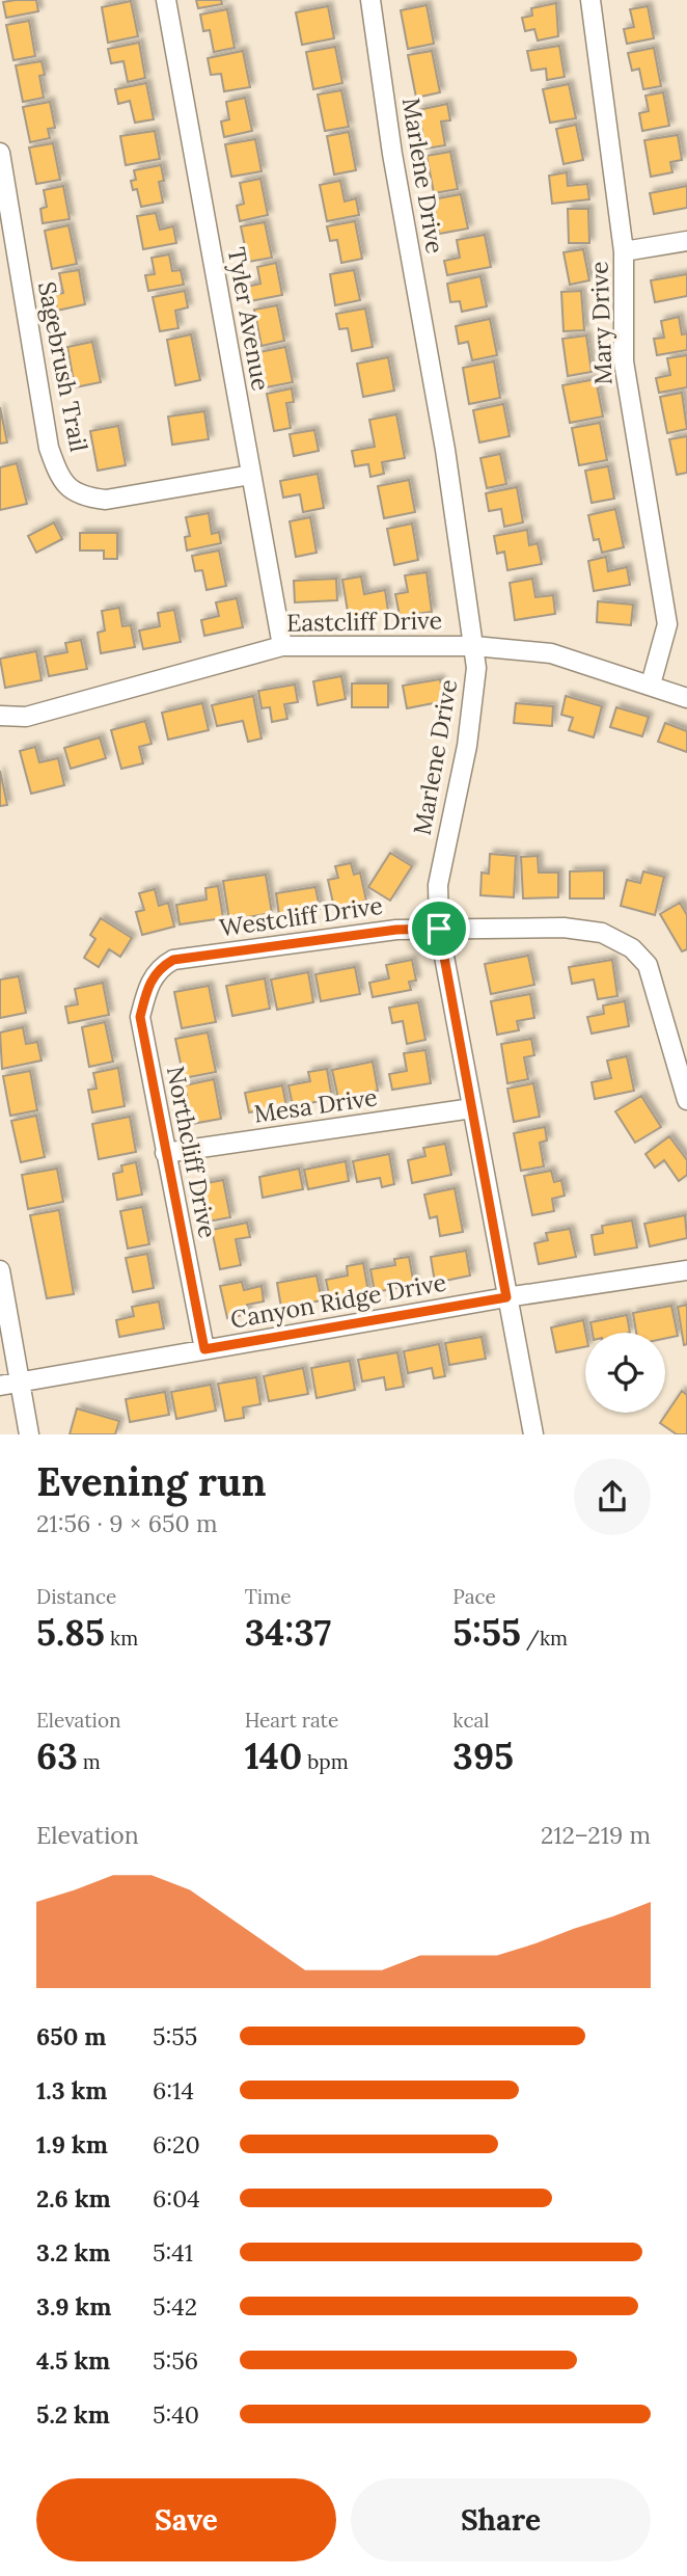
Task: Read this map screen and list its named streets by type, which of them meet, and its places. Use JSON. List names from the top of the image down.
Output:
{
  "streets": {
    "street": [
      "Marlene Drive",
      "Tyler Avenue",
      "Mary Drive",
      "Sagebrush Trail",
      "Eastcliff Drive",
      "Westcliff Drive",
      "Mesa Drive",
      "Northcliff Drive",
      "Canyon Ridge Drive"
    ]
  },
  "crossings": [
    ["Marlene Drive", "Eastcliff Drive"],
    ["Marlene Drive", "Westcliff Drive"],
    ["Marlene Drive", "Mesa Drive"],
    ["Marlene Drive", "Canyon Ridge Drive"],
    ["Tyler Avenue", "Sagebrush Trail"],
    ["Tyler Avenue", "Eastcliff Drive"],
    ["Mary Drive", "Eastcliff Drive"],
    ["Westcliff Drive", "Northcliff Drive"],
    ["Mesa Drive", "Northcliff Drive"],
    ["Northcliff Drive", "Canyon Ridge Drive"]
  ],
  "page": {
    "heading": ["Evening run", "21:56 · 9 × 650 m"],
    "stats": [
      ["Distance", "5.85 km"],
      ["Time", "34:37"],
      ["Pace", "5:55 /km"],
      ["Elevation", "63 m"],
      ["Heart rate", "140 bpm"],
      ["kcal", "395"]
    ],
    "chart": ["Elevation", "212–219 m"],
    "list": [
      {
        "name": "650 m",
        "note": "5:55"
      },
      {
        "name": "1.3 km",
        "note": "6:14"
      },
      {
        "name": "1.9 km",
        "note": "6:20"
      },
      {
        "name": "2.6 km",
        "note": "6:04"
      },
      {
        "name": "3.2 km",
        "note": "5:41"
      },
      {
        "name": "3.9 km",
        "note": "5:42"
      },
      {
        "name": "4.5 km",
        "note": "5:56"
      },
      {
        "name": "5.2 km",
        "note": "5:40"
      }
    ],
    "buttons": ["Save", "Share"]
  }
}
